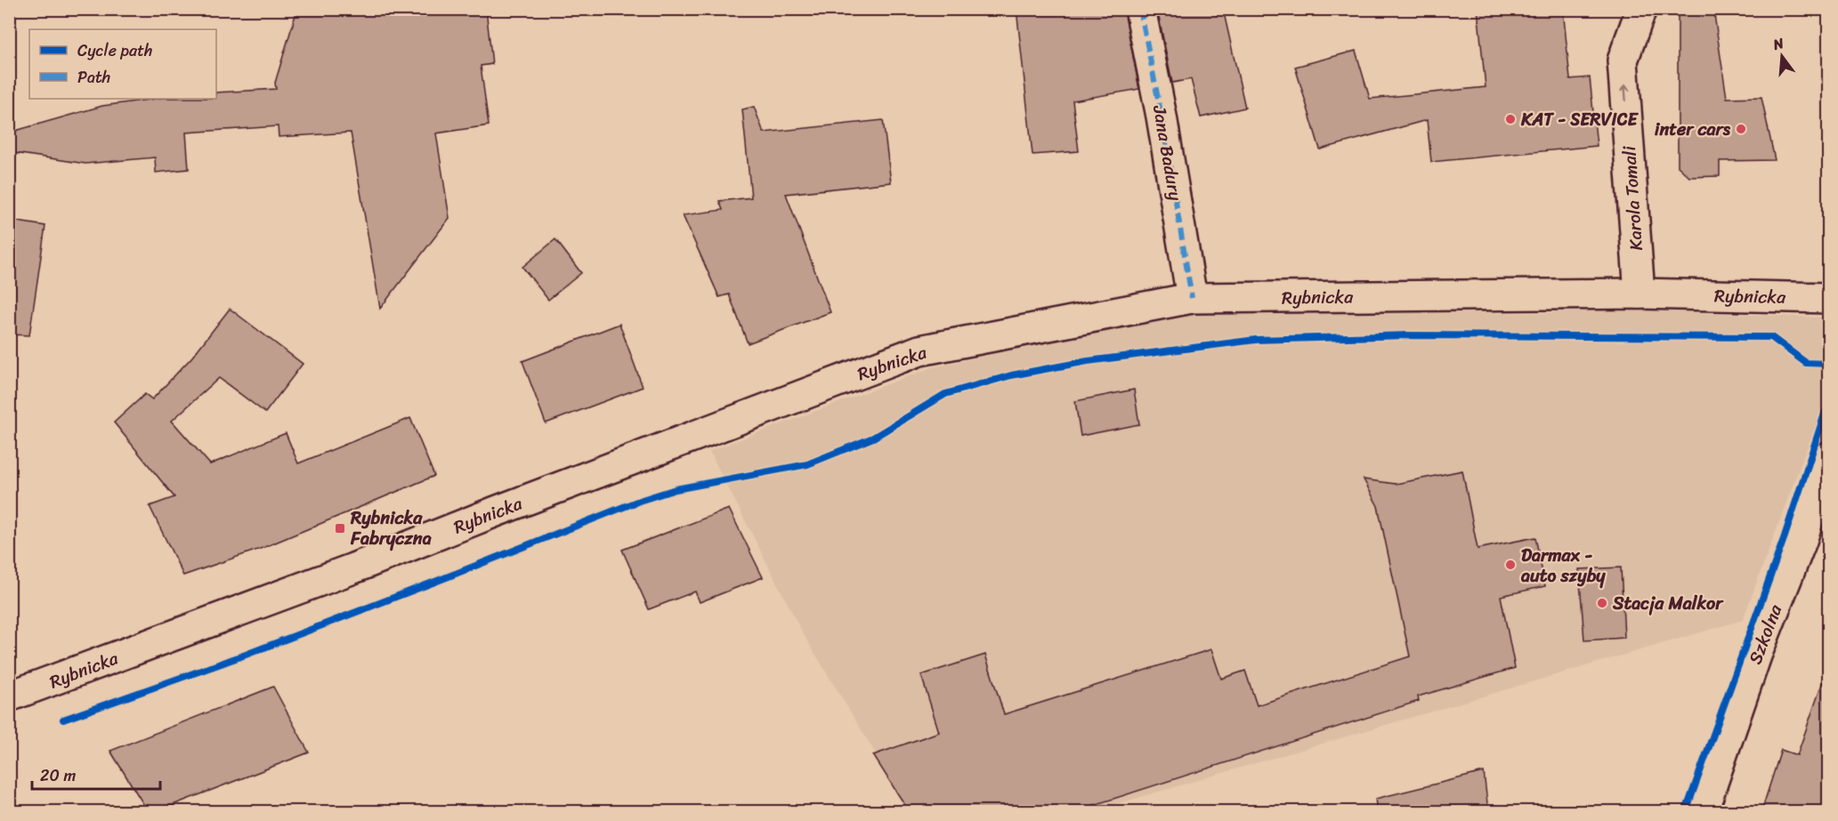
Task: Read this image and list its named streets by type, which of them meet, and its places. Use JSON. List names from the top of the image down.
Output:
{
  "streets": {
    "street": [
      "Jana Badury",
      "Karola Tomali",
      "Rybnicka",
      "Szkolna"
    ]
  },
  "crossings": [
    ["Jana Badury", "Rybnicka"],
    ["Karola Tomali", "Rybnicka"]
  ],
  "one_way": ["Karola Tomali"],
  "places": {
    "other": [
      "KAT - SERVICE",
      "inter cars",
      "Darmax - auto szyby",
      "Stacja Malkor"
    ],
    "transit": ["Rybnicka Fabryczna"]
  },
  "legend": ["Cycle path", "Path"],
  "scale_bar": "20 m",
  "north": "top"
}
